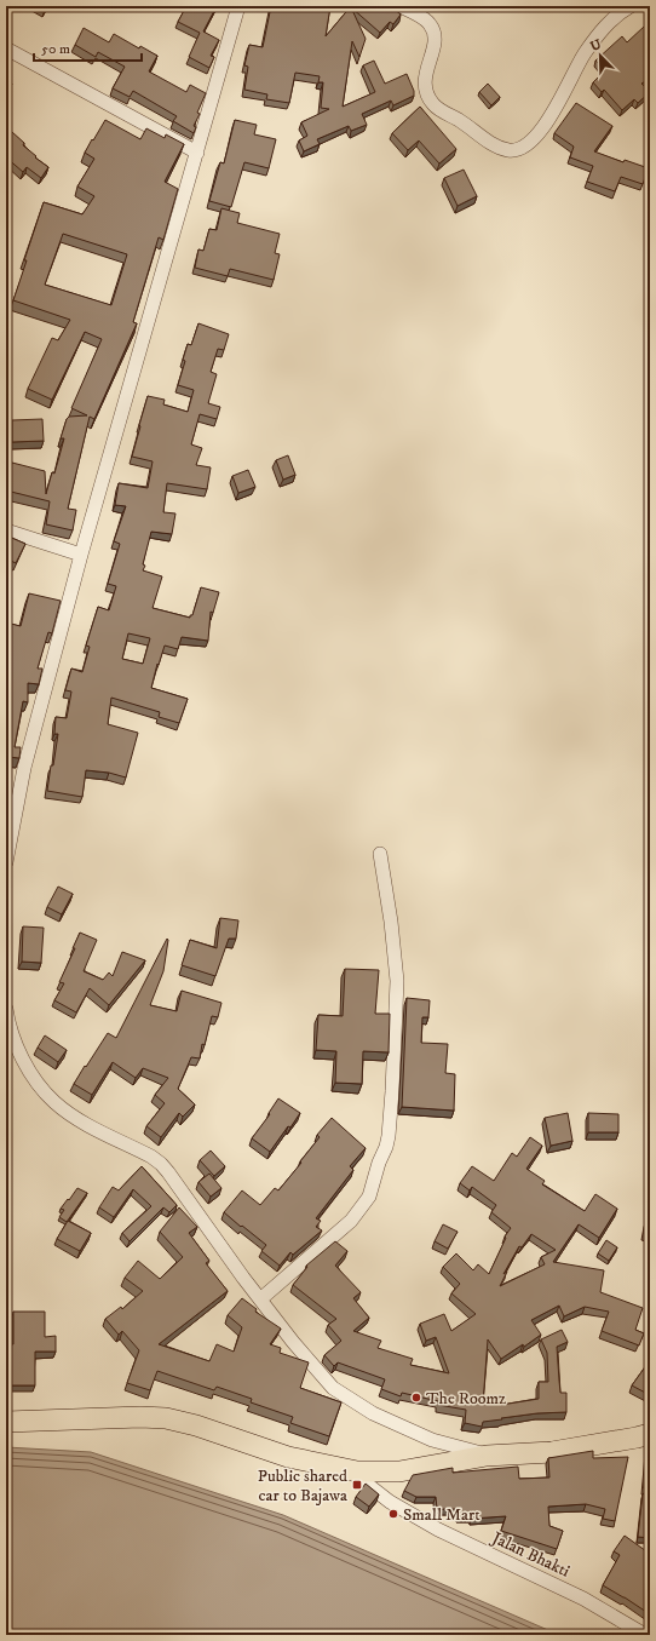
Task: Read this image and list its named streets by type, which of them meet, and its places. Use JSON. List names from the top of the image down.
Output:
{
  "streets": {
    "street": ["Jalan Bhakti"]
  },
  "places": {
    "other": ["The Roomz", "Small Mart"],
    "transit": ["Public shared car to Bajawa"]
  },
  "scale_bar": "50 m",
  "north": "top left"
}
